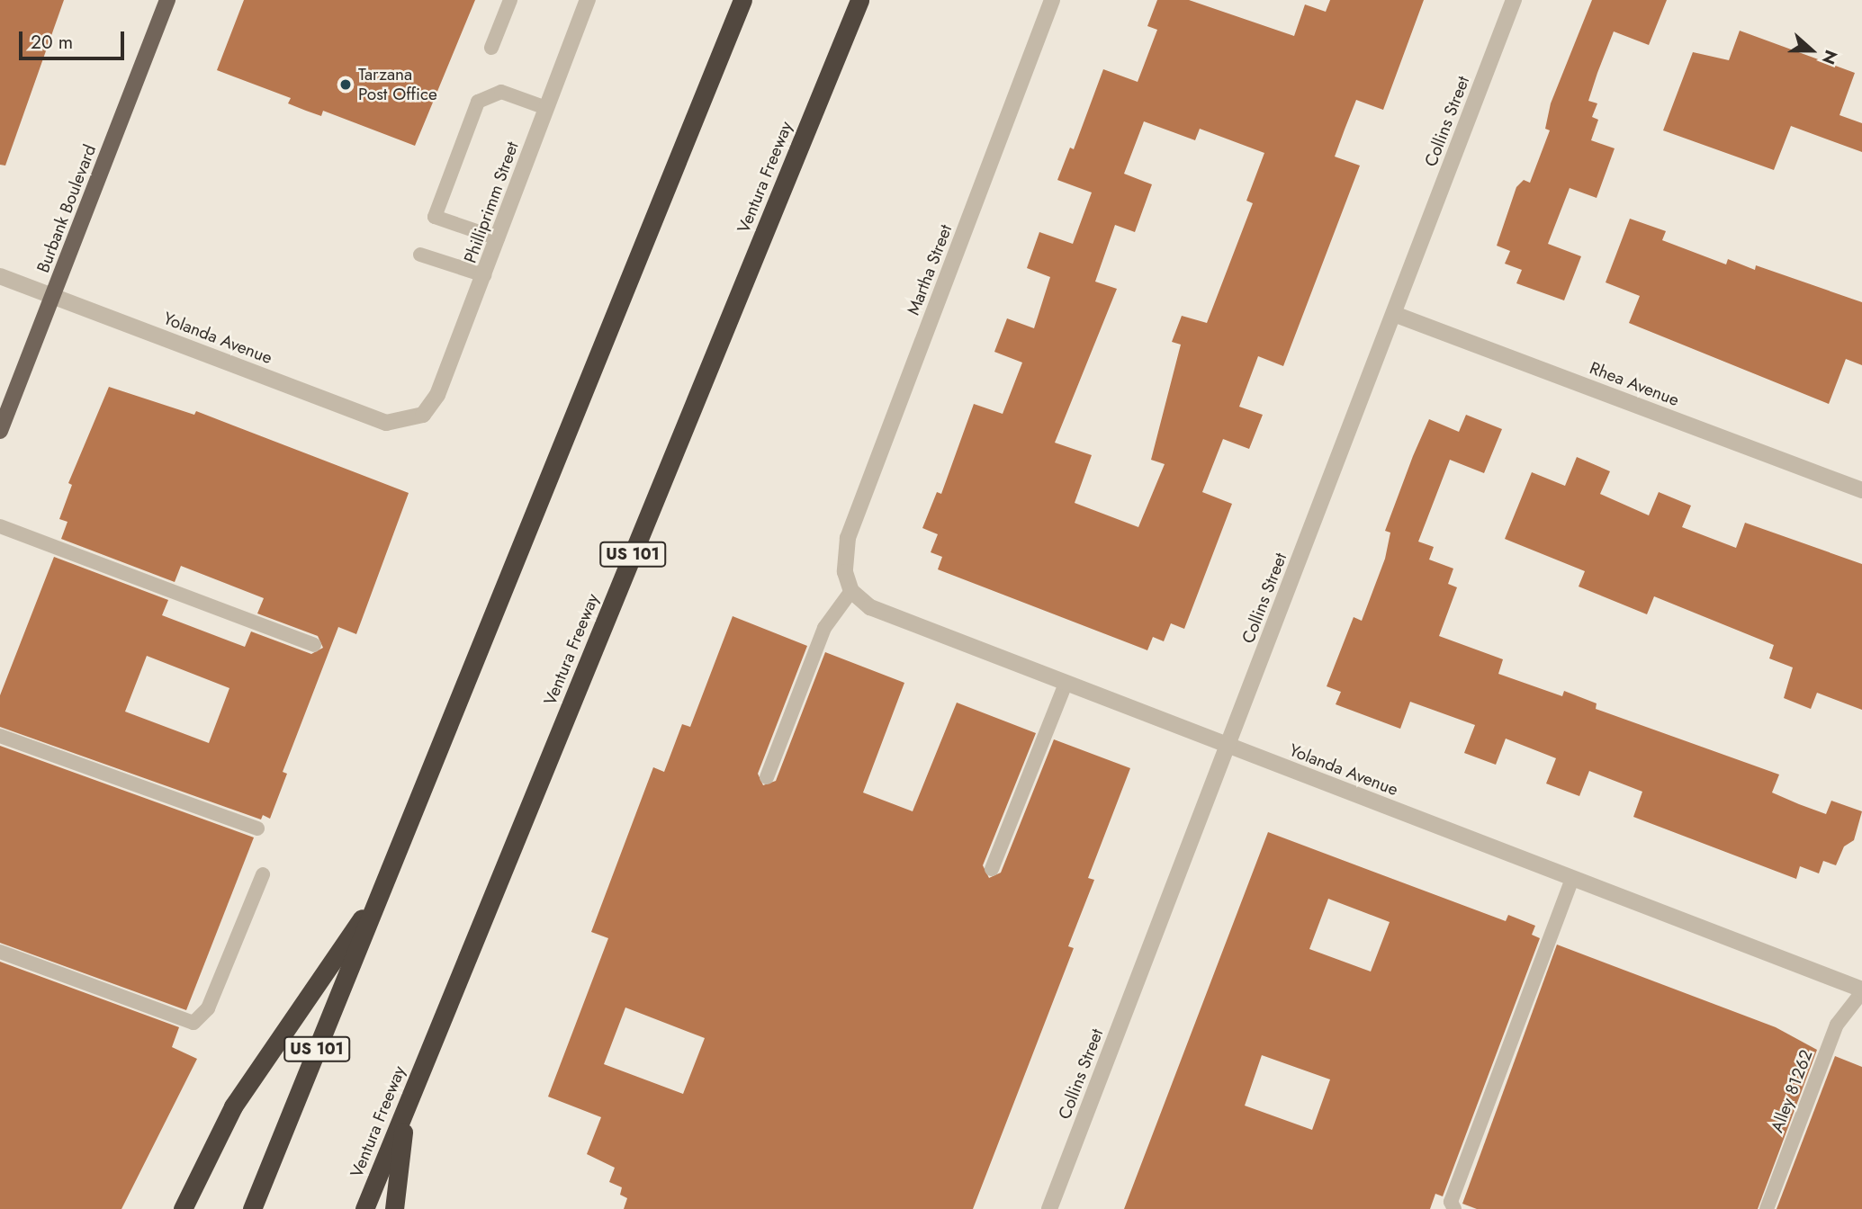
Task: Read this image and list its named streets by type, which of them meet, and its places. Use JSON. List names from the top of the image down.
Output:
{
  "streets": {
    "highway": ["Ventura Freeway", "US 101"],
    "main road": ["Burbank Boulevard"],
    "street": [
      "Collins Street",
      "Philliprimm Street",
      "Martha Street",
      "Yolanda Avenue",
      "Rhea Avenue"
    ],
    "lane": ["Alley 81262"]
  },
  "crossings": [
    ["Collins Street", "Yolanda Avenue"],
    ["Collins Street", "Rhea Avenue"],
    ["Philliprimm Street", "Yolanda Avenue"],
    ["Burbank Boulevard", "Yolanda Avenue"],
    ["Martha Street", "Yolanda Avenue"],
    ["Yolanda Avenue", "Alley 81262"]
  ],
  "places": ["Tarzana Post Office"],
  "scale_bar": "20 m",
  "north": "right"
}
